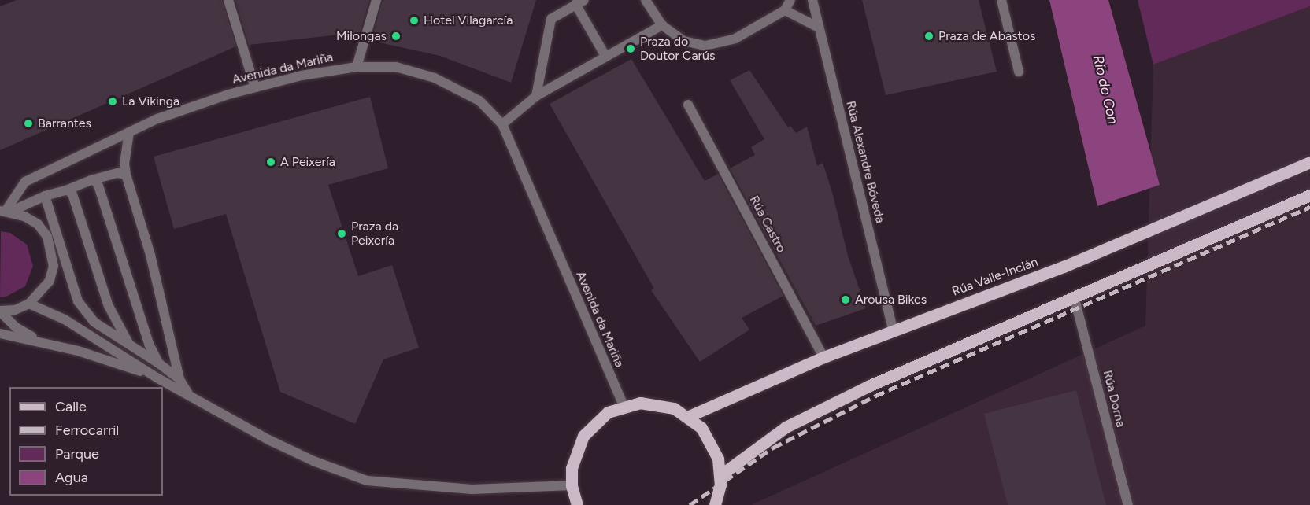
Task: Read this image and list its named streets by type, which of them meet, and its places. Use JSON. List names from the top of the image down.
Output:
{
  "streets": {
    "main road": ["Rúa Valle-Inclán"],
    "street": [
      "Avenida da Mariña",
      "Rúa Alexandre Bóveda",
      "Rúa Castro",
      "Rúa Dorna"
    ]
  },
  "crossings": [
    ["Rúa Alexandre Bóveda", "Rúa Valle-Inclán"],
    ["Rúa Castro", "Rúa Valle-Inclán"]
  ],
  "water": ["Río do Con"],
  "places": [
    "Hotel Vilagarcía",
    "Milongas",
    "Praza de Abastos",
    "Praza do Doutor Carús",
    "La Vikinga",
    "Barrantes",
    "A Peixería",
    "Praza da Peixería",
    "Arousa Bikes"
  ],
  "legend": [
    "Calle",
    "Ferrocarril",
    "Parque",
    "Agua"
  ]
}
